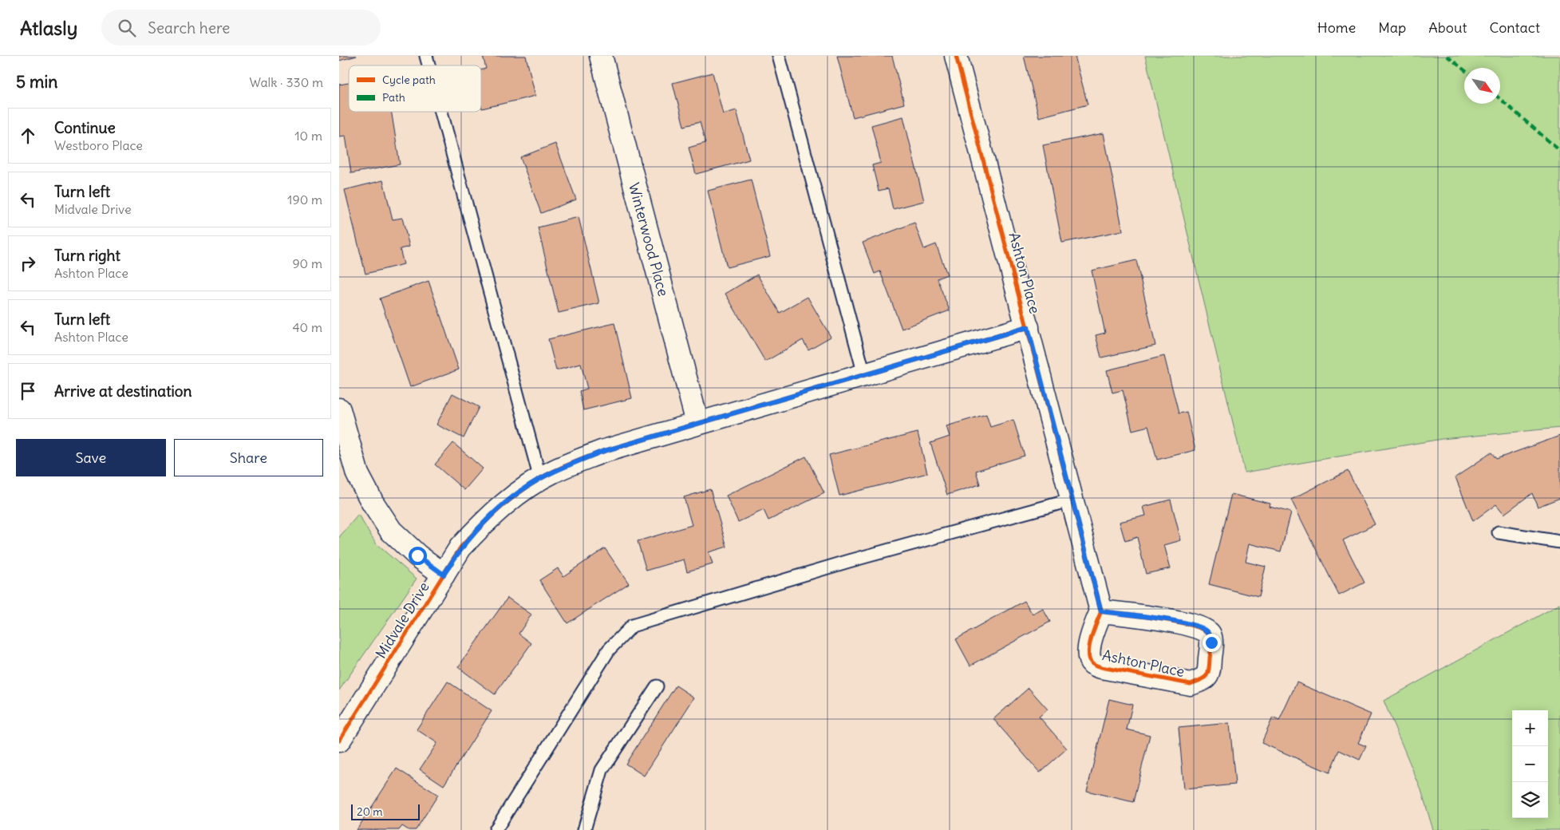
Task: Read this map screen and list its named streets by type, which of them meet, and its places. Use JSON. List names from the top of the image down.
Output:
{
  "streets": {
    "street": ["Winterwood Place", "Ashton Place", "Midvale Drive"]
  },
  "crossings": [
    ["Winterwood Place", "Midvale Drive"],
    ["Ashton Place", "Midvale Drive"]
  ],
  "legend": ["Cycle path", "Path"],
  "scale_bar": "20 m",
  "north": "bottom right",
  "page": {
    "header": "Atlasly",
    "search": "Search here",
    "nav": [
      "Home",
      "Map",
      "About",
      "Contact"
    ],
    "heading": ["5 min", "Walk · 330 m"],
    "list": [
      ["Continue", "Westboro Place", "10 m"],
      ["Turn left", "Midvale Drive", "190 m"],
      ["Turn right", "Ashton Place", "90 m"],
      ["Turn left", "Ashton Place", "40 m"],
      "Arrive at destination"
    ],
    "buttons": ["Save", "Share"],
    "map_buttons": ["+", "−"],
    "scale": "20 m"
  }
}
